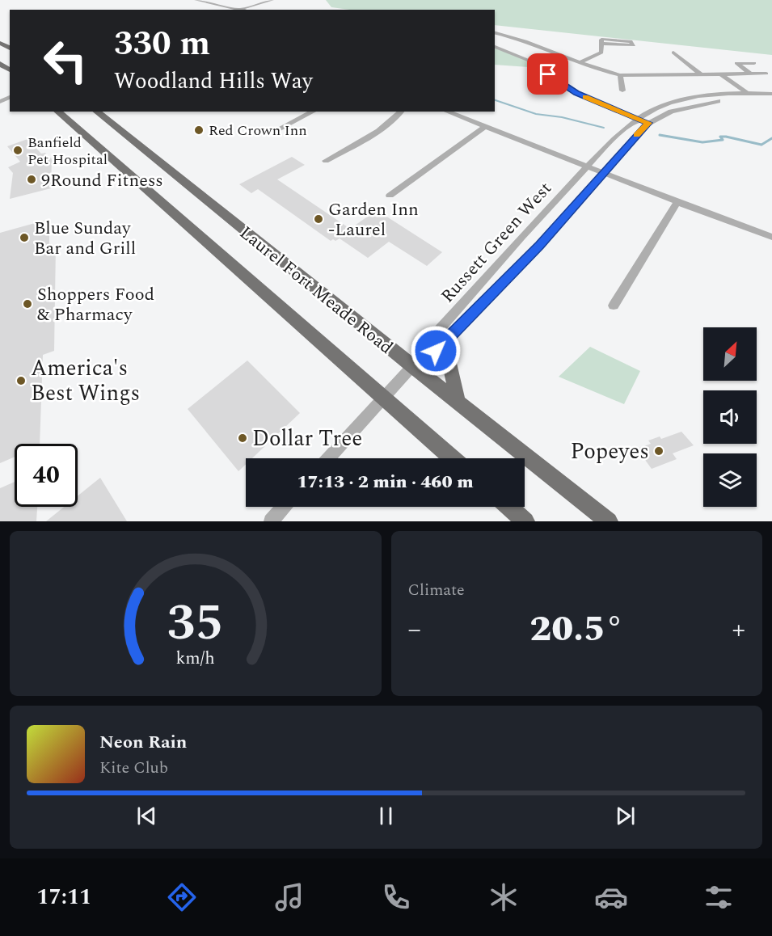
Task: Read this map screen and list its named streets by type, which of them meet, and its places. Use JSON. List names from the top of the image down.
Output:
{
  "streets": {
    "main road": ["Laurel Fort Meade Road"],
    "street": ["Russett Green West"]
  },
  "crossings": [
    ["Russett Green West", "Laurel Fort Meade Road"]
  ],
  "places": [
    "Red Crown Inn",
    "Banfield Pet Hospital",
    "9Round Fitness",
    "Garden Inn -Laurel",
    "Blue Sunday Bar and Grill",
    "Shoppers Food & Pharmacy",
    "America's Best Wings",
    "Dollar Tree",
    "Popeyes"
  ],
  "north": "top right",
  "page": {
    "turn": ["330 m", "Woodland Hills Way"],
    "limit": "40",
    "trip": "17:13 · 2 min · 460 m",
    "tile": "Climate",
    "heat": ["−", "20.5°", "+"],
    "song": ["Neon Rain", "Kite Club"],
    "tabs": "17:11",
    "gauge": ["35", "km/h"]
  }
}
